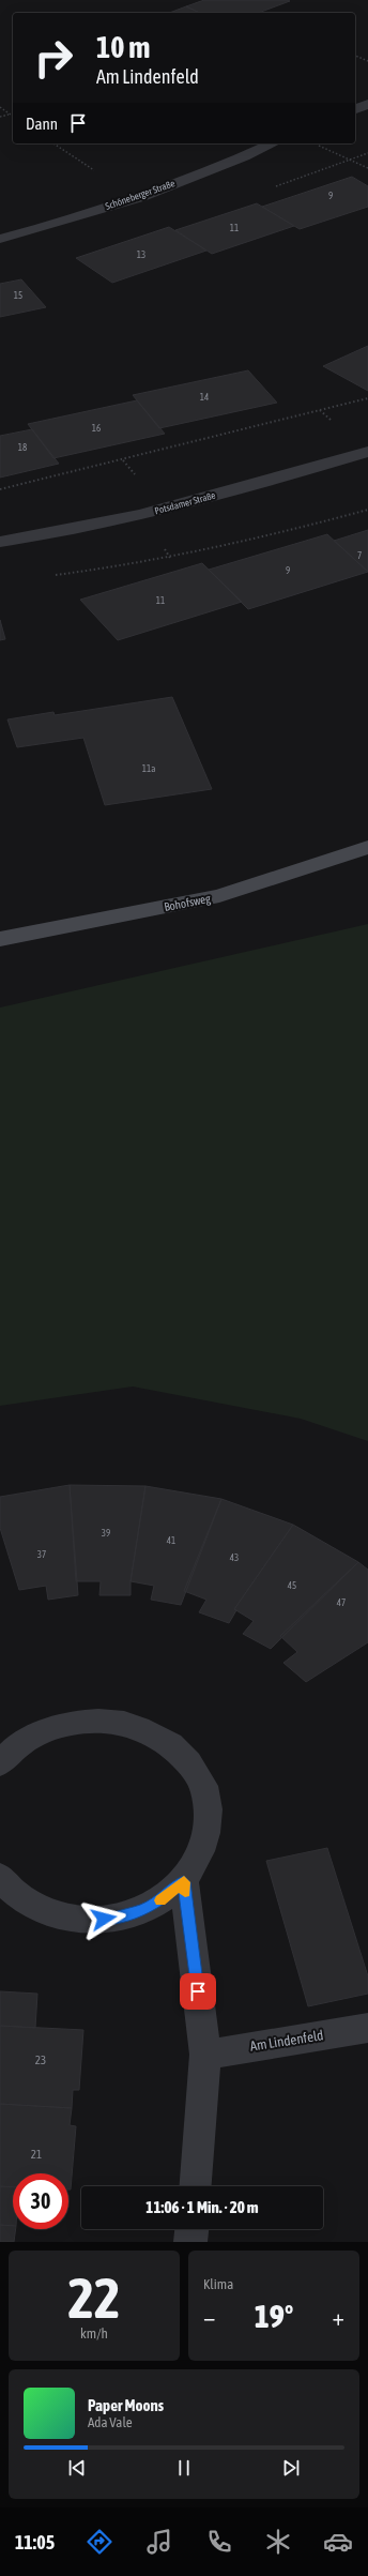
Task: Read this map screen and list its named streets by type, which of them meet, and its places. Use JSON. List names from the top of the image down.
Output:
{
  "streets": {
    "street": [
      "Schöneberger Straße",
      "Potsdamer Straße",
      "Bohofsweg",
      "Am Lindenfeld"
    ]
  },
  "house_numbers": [
    "9",
    "11",
    "13",
    "15",
    "14",
    "16",
    "18",
    "7",
    "9",
    "11",
    "11a",
    "39",
    "41",
    "37",
    "43",
    "45",
    "47",
    "23",
    "21"
  ],
  "page": {
    "turn": ["10 m", "Am Lindenfeld"],
    "then": "Dann",
    "limit": "30",
    "trip": "11:06 · 1 Min. · 20 m",
    "tile": [
      ["22", "km/h"],
      "Klima"
    ],
    "heat": ["−", "19°", "+"],
    "song": ["Paper Moons", "Ada Vale"],
    "tabs": "11:05"
  }
}
